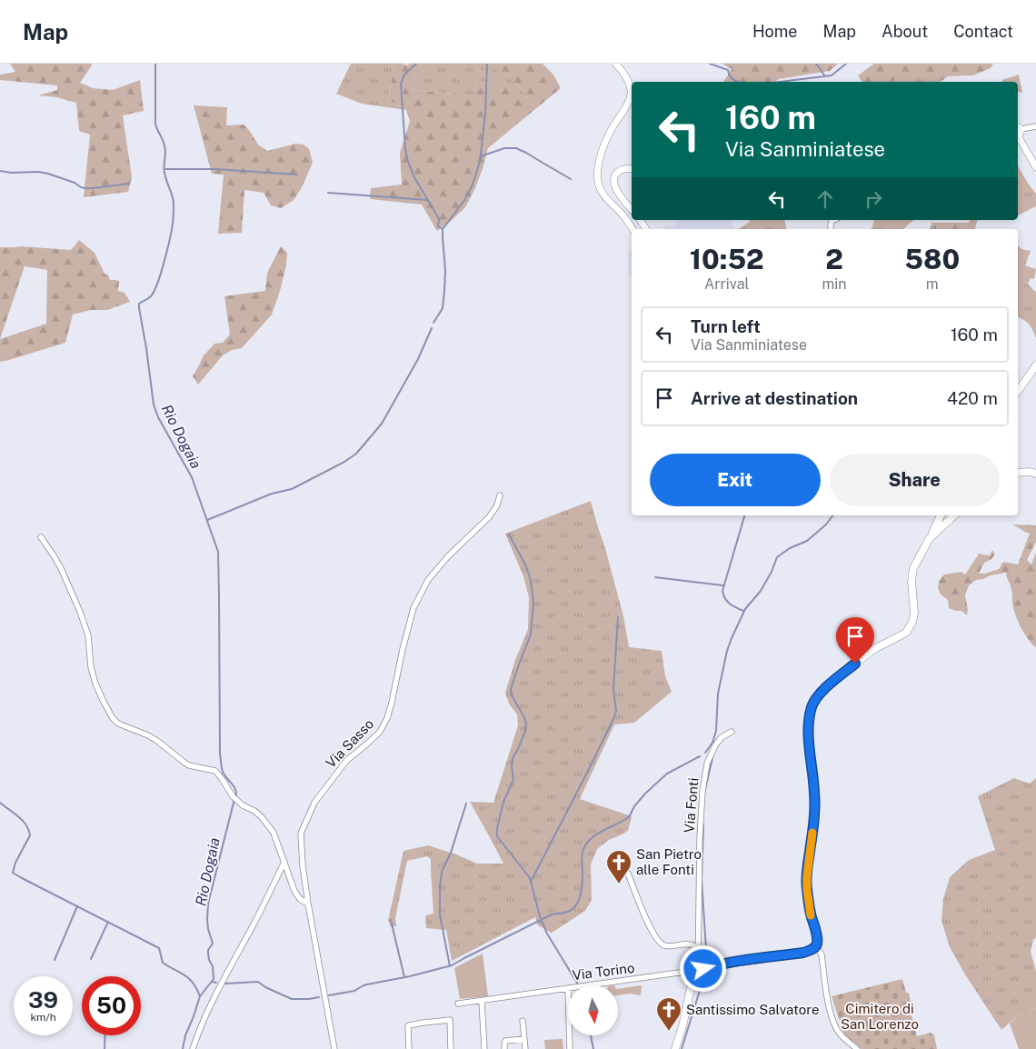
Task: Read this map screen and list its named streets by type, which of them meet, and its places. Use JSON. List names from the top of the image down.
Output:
{
  "streets": {
    "street": ["Via Sasso", "Via Fonti", "Via Torino"]
  },
  "crossings": [
    ["Via Fonti", "Via Torino"]
  ],
  "water": ["Rio Dogaia"],
  "parks": ["Cimitero di San Lorenzo"],
  "places": {
    "church": ["San Pietro alle Fonti", "Santissimo Salvatore"]
  },
  "north": "bottom",
  "page": {
    "header": "Map",
    "nav": [
      "Home",
      "Map",
      "About",
      "Contact"
    ],
    "turn": ["160 m", "Via Sanminiatese"],
    "eta": [
      "10:52",
      "Arrival",
      "2",
      "min",
      "580",
      "m"
    ],
    "list": [
      {
        "name": "Turn left",
        "note": "Via Sanminiatese",
        "value": "160 m"
      },
      {
        "name": "Arrive at destination",
        "value": "420 m"
      }
    ],
    "buttons": ["Exit", "Share"],
    "speed": "39 km/h",
    "limit": "50"
  }
}
